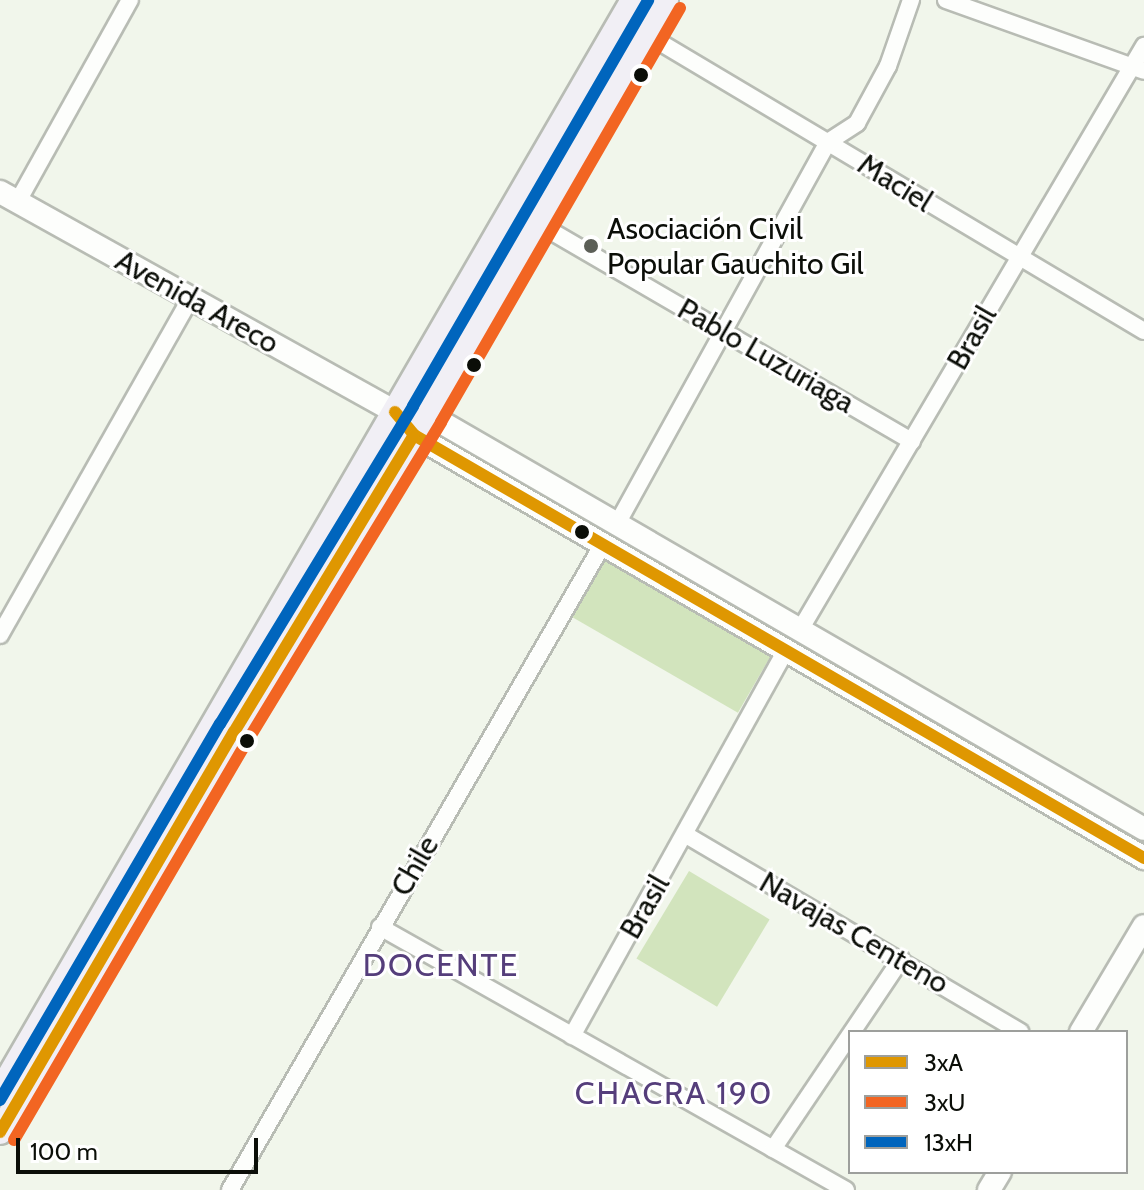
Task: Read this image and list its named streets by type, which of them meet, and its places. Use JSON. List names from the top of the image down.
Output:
{
  "streets": {
    "main road": ["Avenida Areco"],
    "street": [
      "Maciel",
      "Brasil",
      "Pablo Luzuriaga",
      "Chile",
      "Navajas Centeno"
    ]
  },
  "crossings": [
    ["Maciel", "Brasil"],
    ["Avenida Areco", "Brasil"],
    ["Avenida Areco", "Chile"],
    ["Brasil", "Pablo Luzuriaga"],
    ["Brasil", "Navajas Centeno"]
  ],
  "districts": ["DOCENTE", "CHACRA 190"],
  "places": ["Asociación Civil Popular Gauchito Gil"],
  "lines": ["transit line 13xH", "transit line 3xU", "transit line 3xA"],
  "legend": ["3xA", "3xU", "13xH"],
  "scale_bar": "100 m"
}
